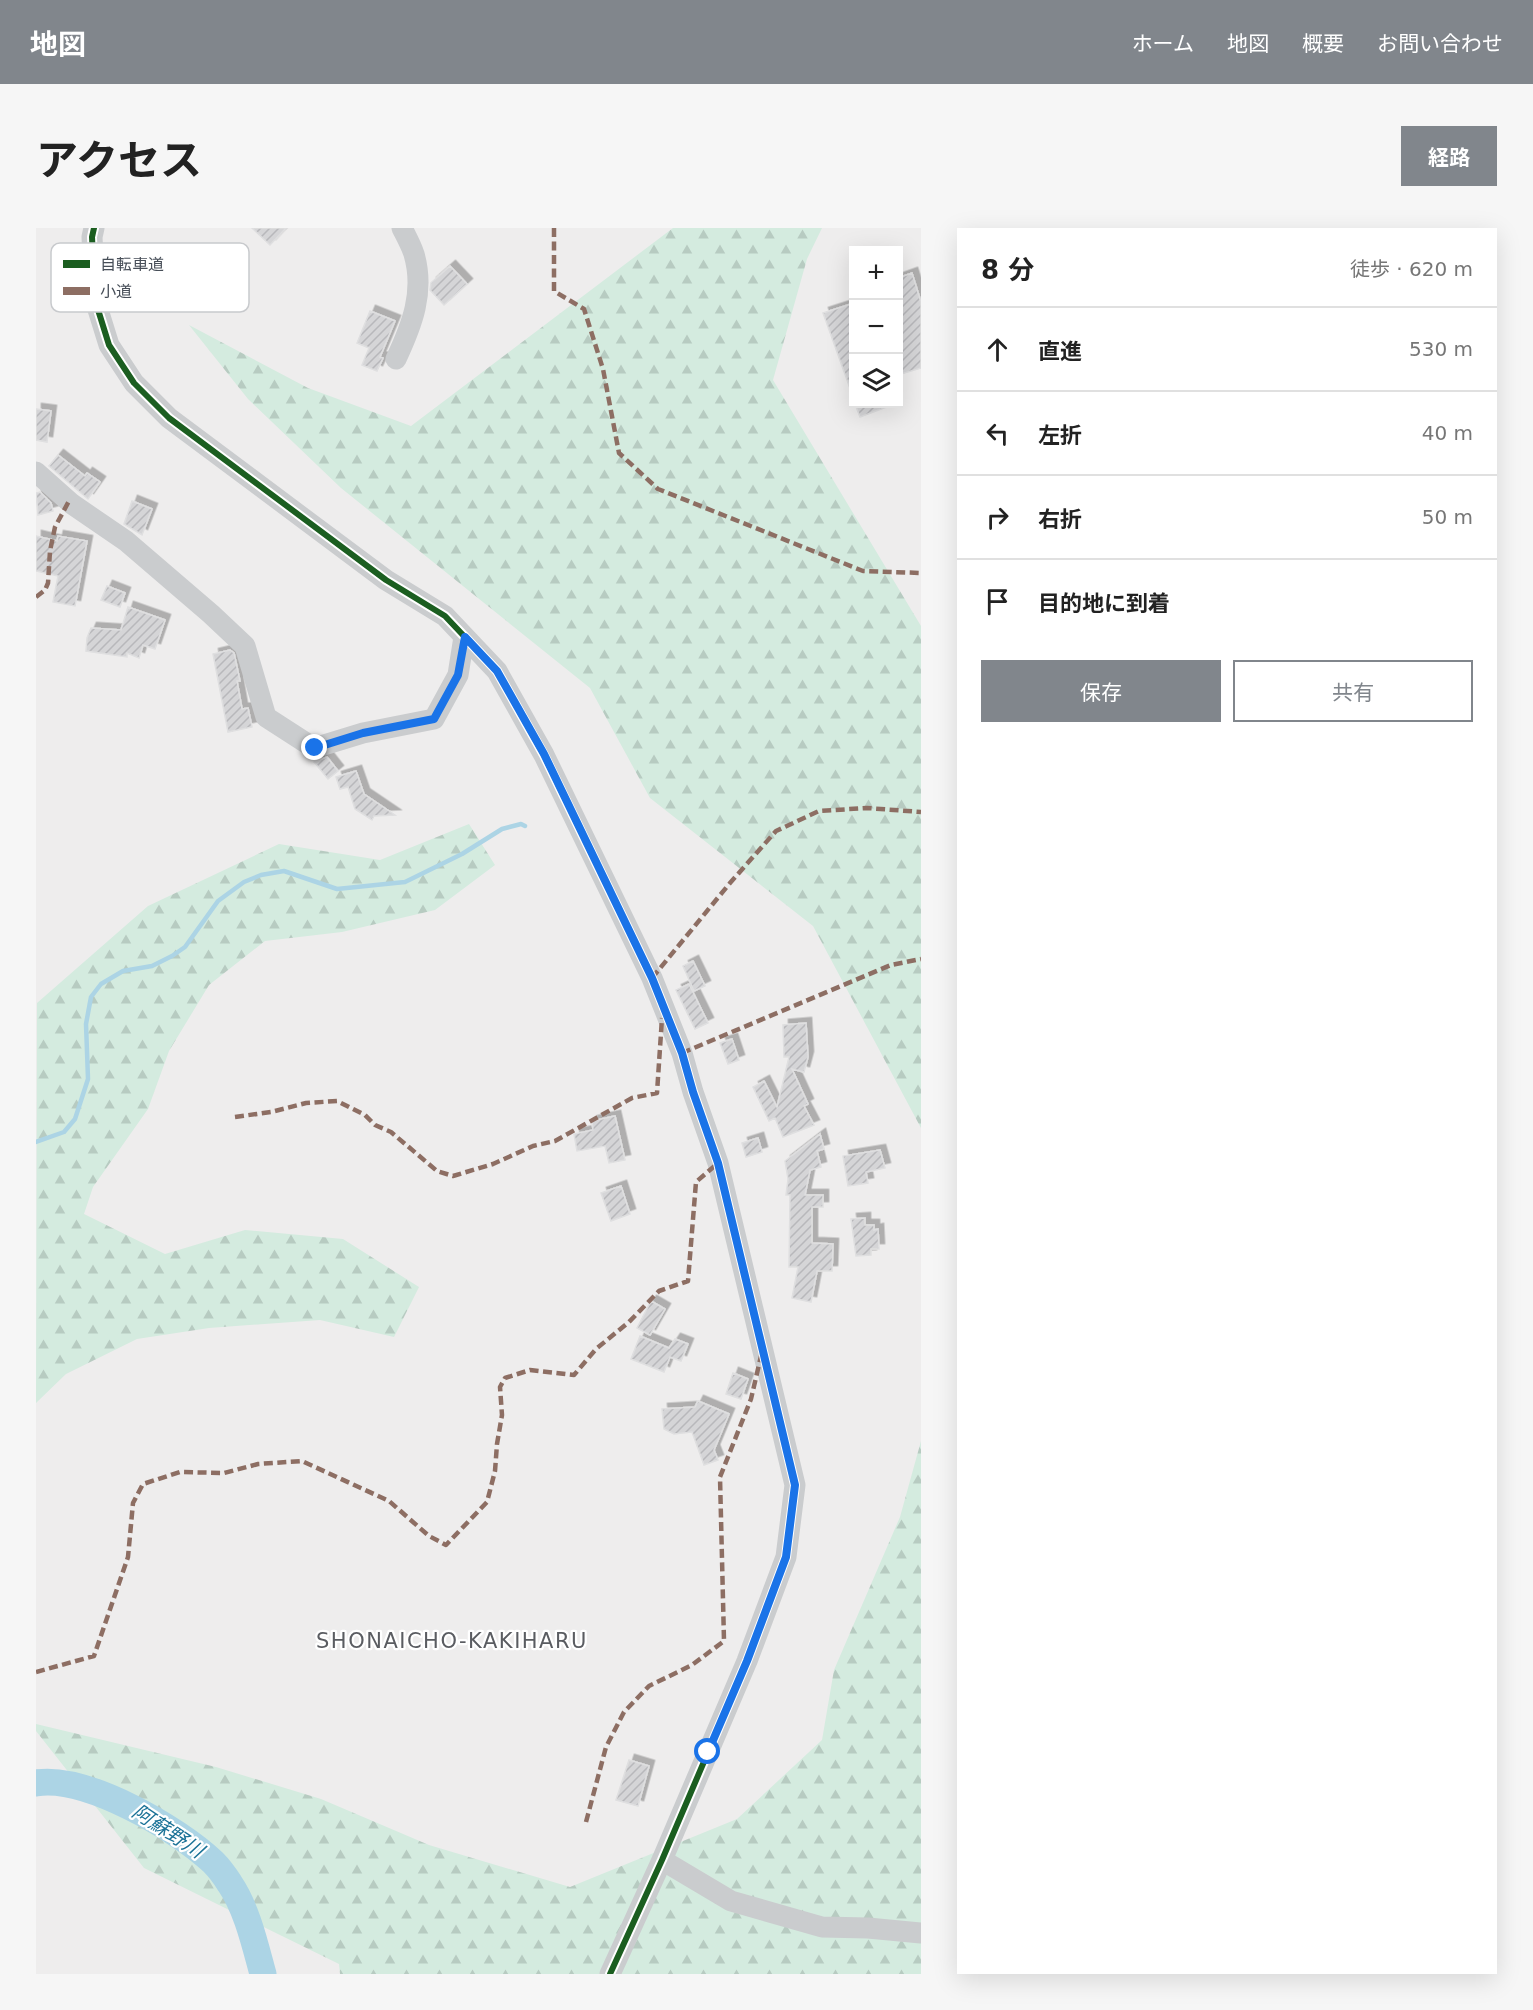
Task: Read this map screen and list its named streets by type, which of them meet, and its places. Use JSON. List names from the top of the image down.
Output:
{
  "districts": ["SHONAICHO-KAKIHARU"],
  "water": ["阿蘇野川"],
  "legend": ["自転車道", "小道"],
  "page": {
    "header": "地図",
    "nav": [
      "ホーム",
      "地図",
      "概要",
      "お問い合わせ"
    ],
    "title": "アクセス",
    "buttons": [
      "経路",
      ["保存", "共有"]
    ],
    "heading": ["8 分", "徒歩 · 620 m"],
    "map_buttons": ["+", "−"],
    "list": [
      ["直進", "530 m"],
      ["左折", "40 m"],
      ["右折", "50 m"],
      "目的地に到着"
    ]
  }
}
